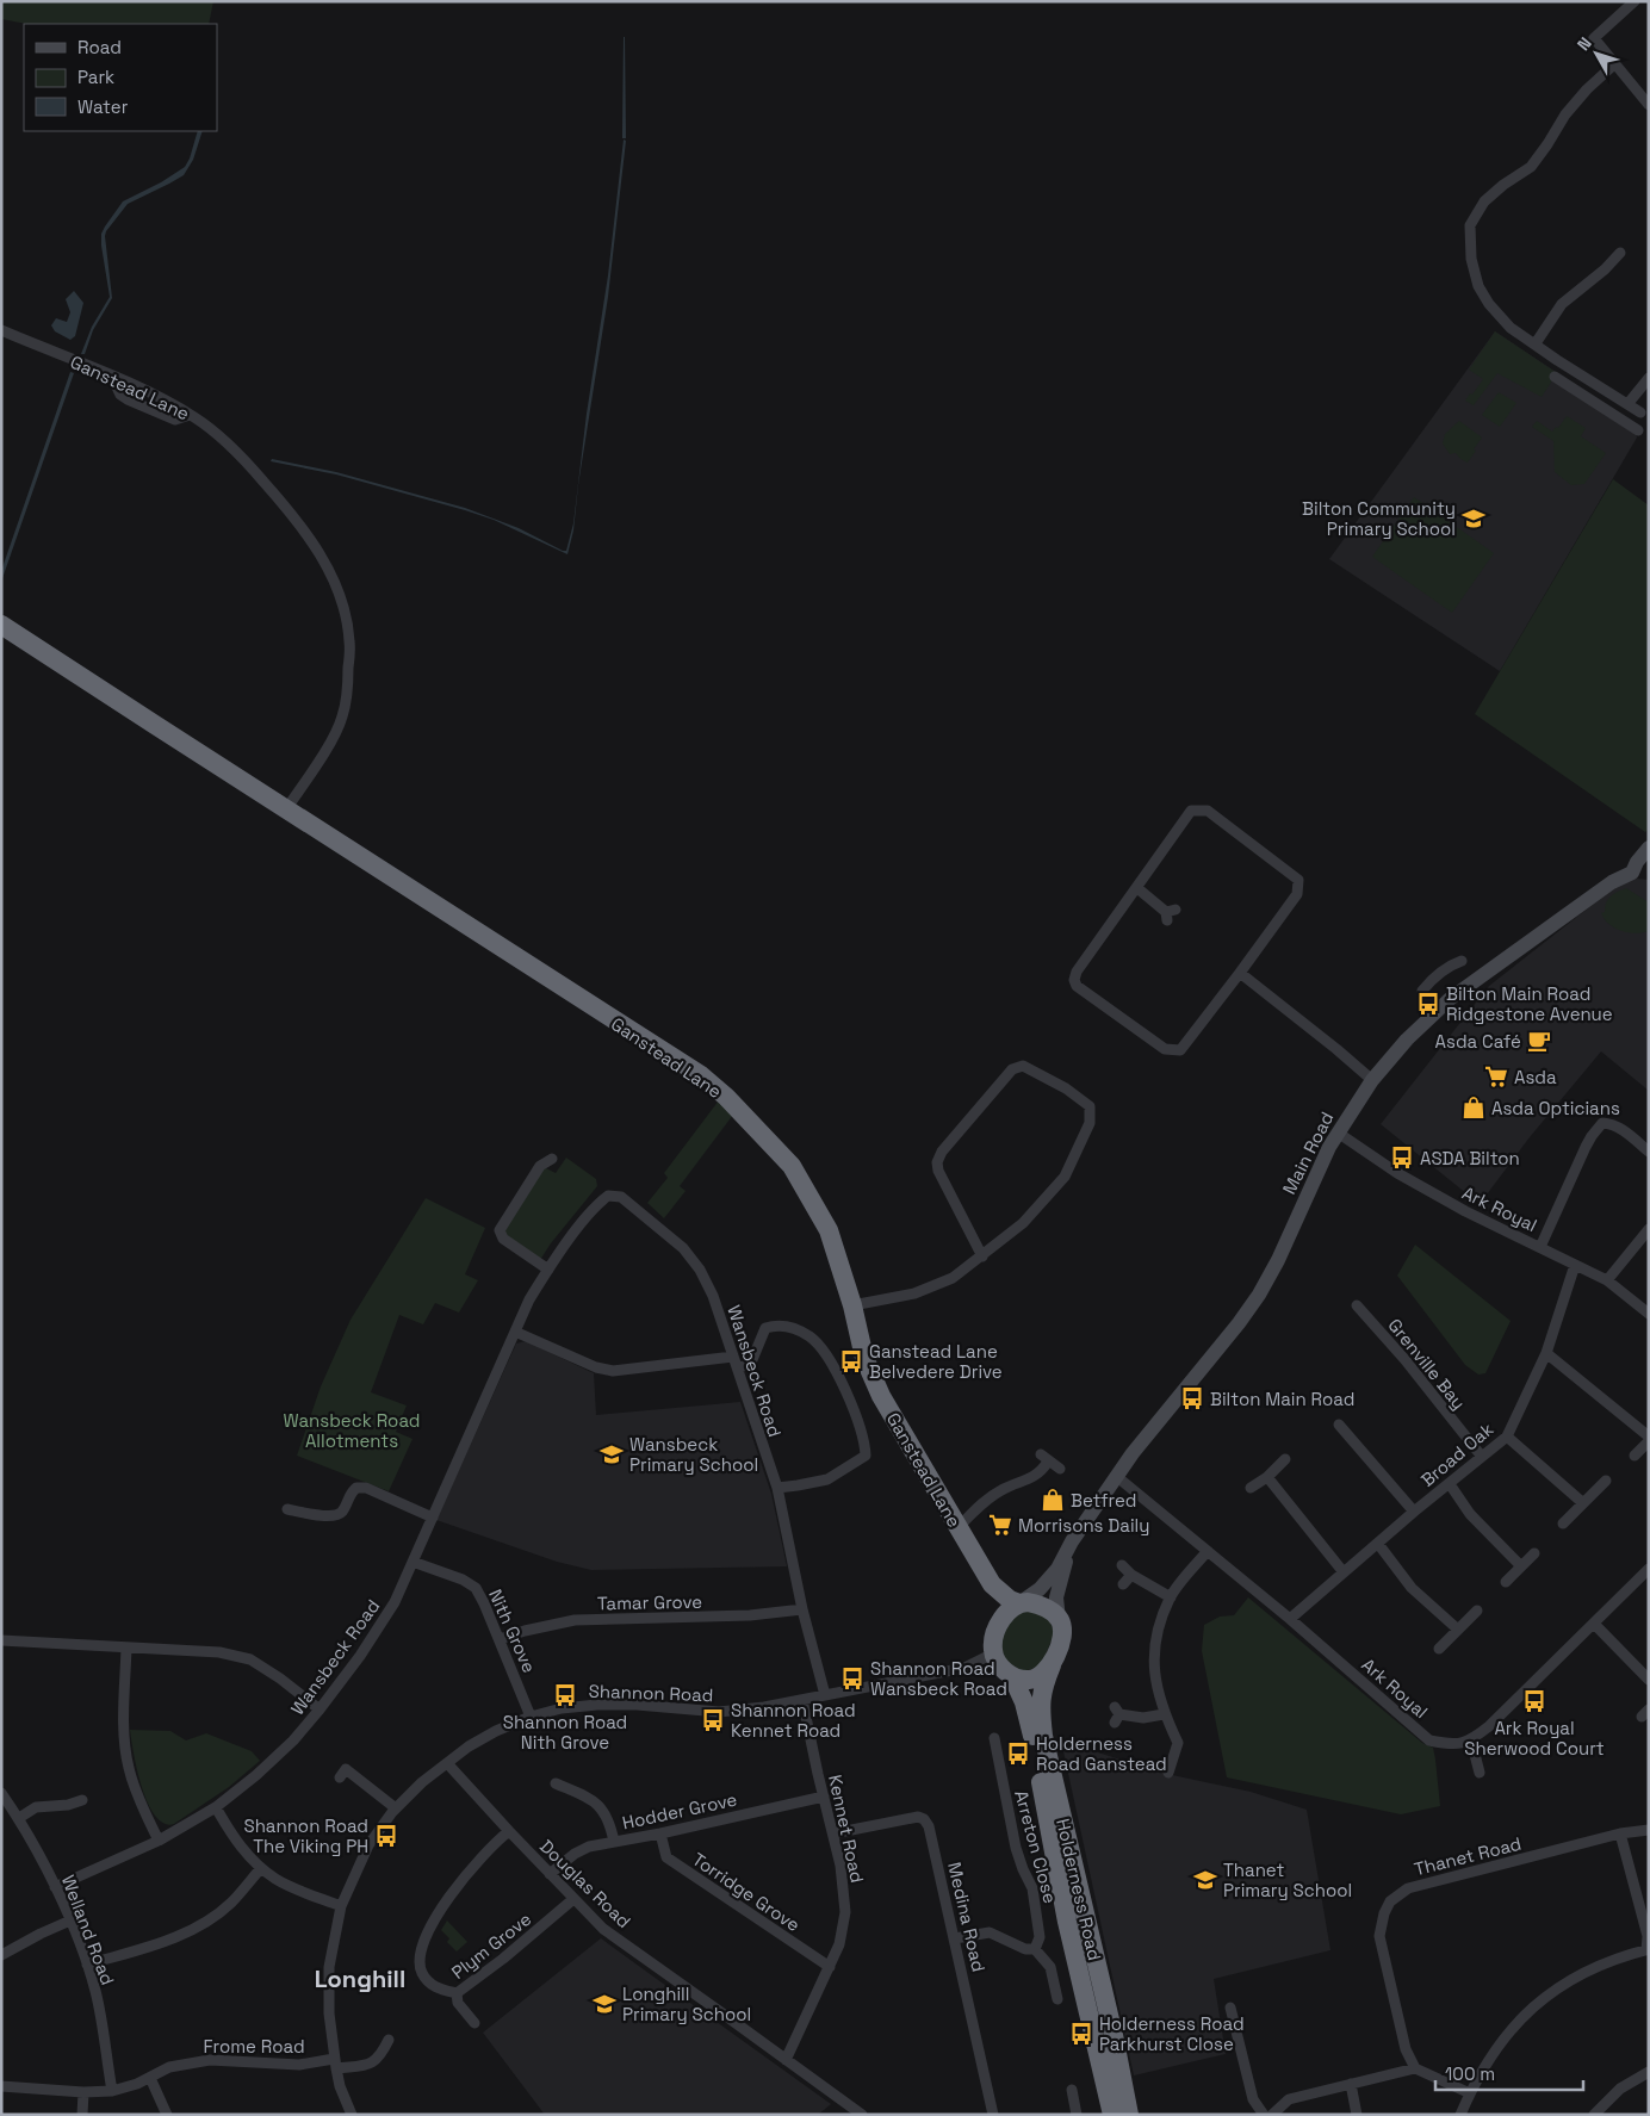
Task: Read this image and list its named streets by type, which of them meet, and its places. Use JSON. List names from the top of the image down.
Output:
{
  "streets": {
    "highway": ["Ganstead Lane", "Holderness Road"],
    "main road": ["Main Road"],
    "street": [
      "Ark Royal",
      "Grenville Bay",
      "Wansbeck Road",
      "Broad Oak",
      "Tamar Grove",
      "Nith Grove",
      "Shannon Road",
      "Hodder Grove",
      "Kennet Road",
      "Arreton Close",
      "Thanet Road",
      "Douglas Road",
      "Torridge Grove",
      "Medina Road",
      "Welland Road",
      "Plym Grove",
      "Frome Road"
    ]
  },
  "crossings": [
    ["Ganstead Lane", "Main Road"],
    ["Ganstead Lane", "Shannon Road"],
    ["Ganstead Lane", "Holderness Road"],
    ["Main Road", "Ark Royal"],
    ["Main Road", "Shannon Road"],
    ["Main Road", "Holderness Road"],
    ["Ark Royal", "Broad Oak"],
    ["Grenville Bay", "Broad Oak"],
    ["Wansbeck Road", "Tamar Grove"],
    ["Wansbeck Road", "Nith Grove"],
    ["Wansbeck Road", "Shannon Road"],
    ["Wansbeck Road", "Welland Road"],
    ["Tamar Grove", "Nith Grove"],
    ["Nith Grove", "Shannon Road"],
    ["Shannon Road", "Kennet Road"],
    ["Shannon Road", "Douglas Road"],
    ["Shannon Road", "Holderness Road"],
    ["Shannon Road", "Frome Road"],
    ["Hodder Grove", "Kennet Road"],
    ["Hodder Grove", "Douglas Road"],
    ["Hodder Grove", "Torridge Grove"],
    ["Kennet Road", "Douglas Road"],
    ["Kennet Road", "Torridge Grove"],
    ["Kennet Road", "Medina Road"],
    ["Douglas Road", "Plym Grove"],
    ["Welland Road", "Frome Road"]
  ],
  "districts": ["Longhill"],
  "parks": ["Wansbeck Road Allotments"],
  "places": {
    "school or university": [
      "Bilton Community Primary School",
      "Wansbeck Primary School",
      "Thanet Primary School",
      "Longhill Primary School"
    ],
    "bus stop": [
      "Bilton Main Road Ridgestone Avenue",
      "ASDA Bilton",
      "Ganstead Lane Belvedere Drive",
      "Bilton Main Road",
      "Shannon Road Wansbeck Road",
      "Shannon Road Nith Grove",
      "Ark Royal Sherwood Court",
      "Shannon Road Kennet Road",
      "Holderness Road Ganstead",
      "Shannon Road The Viking PH",
      "Holderness Road Parkhurst Close"
    ],
    "cafe": ["Asda Café"],
    "supermarket": ["Asda", "Morrisons Daily"],
    "shop": ["Asda Opticians", "Betfred"]
  },
  "legend": ["Road", "Park", "Water"],
  "scale_bar": "100 m",
  "north": "top left"
}
